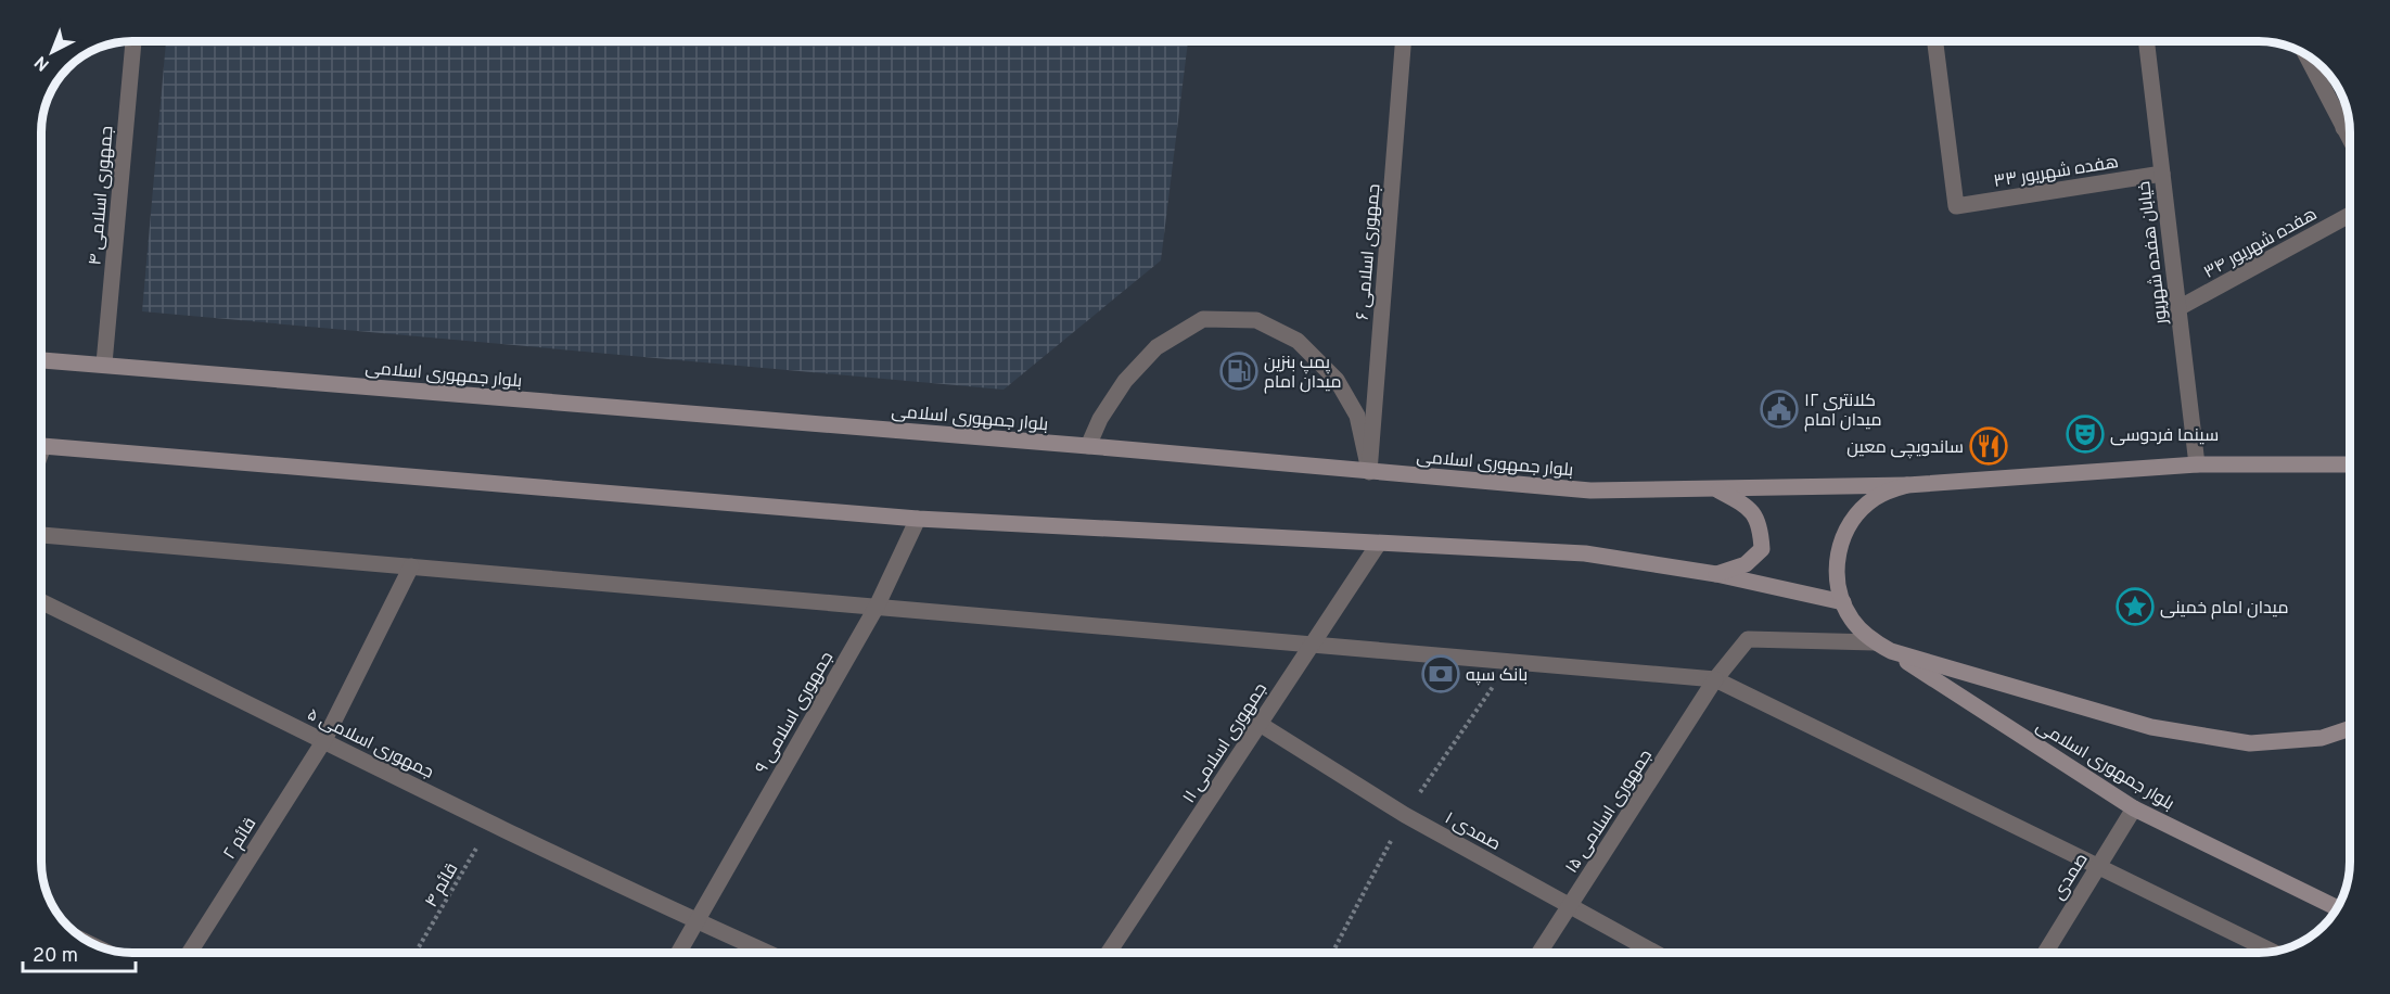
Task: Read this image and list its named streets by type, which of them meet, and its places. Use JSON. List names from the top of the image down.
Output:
{
  "streets": {
    "main road": ["بلوار جمهوری اسلامی"],
    "street": [
      "هفده شهریور ۳۳",
      "جمهوری اسلامی ۴",
      "هفده شهریور ۳۴",
      "جمهوری اسلامی ۶",
      "خیابان هفده شهریور",
      "جمهوری اسلامی ۹",
      "جمهوری اسلامی ۵",
      "جمهوری اسلامی ۱۱",
      "جمهوری اسلامی ۱۵",
      "صمدی ۱",
      "قائم ۲",
      "صمدی"
    ],
    "path": ["قائم ۴"]
  },
  "crossings": [
    ["هفده شهریور ۳۳", "خیابان هفده شهریور"],
    ["جمهوری اسلامی ۴", "بلوار جمهوری اسلامی"],
    ["هفده شهریور ۳۴", "خیابان هفده شهریور"],
    ["جمهوری اسلامی ۶", "بلوار جمهوری اسلامی"],
    ["بلوار جمهوری اسلامی", "صمدی"],
    ["جمهوری اسلامی ۹", "جمهوری اسلامی ۵"],
    ["جمهوری اسلامی ۵", "قائم ۲"],
    ["جمهوری اسلامی ۵", "قائم ۴"],
    ["جمهوری اسلامی ۱۱", "صمدی ۱"],
    ["جمهوری اسلامی ۱۵", "صمدی ۱"]
  ],
  "places": {
    "fuel station": ["پمپ بنزین میدان امام"],
    "public building": ["کلانتری ۱۲ میدان امام"],
    "theatre": ["سینما فردوسی"],
    "restaurant": ["ساندویچی معین"],
    "place": ["میدان امام خمینی"],
    "bank": ["بانک سپه"]
  },
  "scale_bar": "20 m",
  "north": "bottom left"
}
